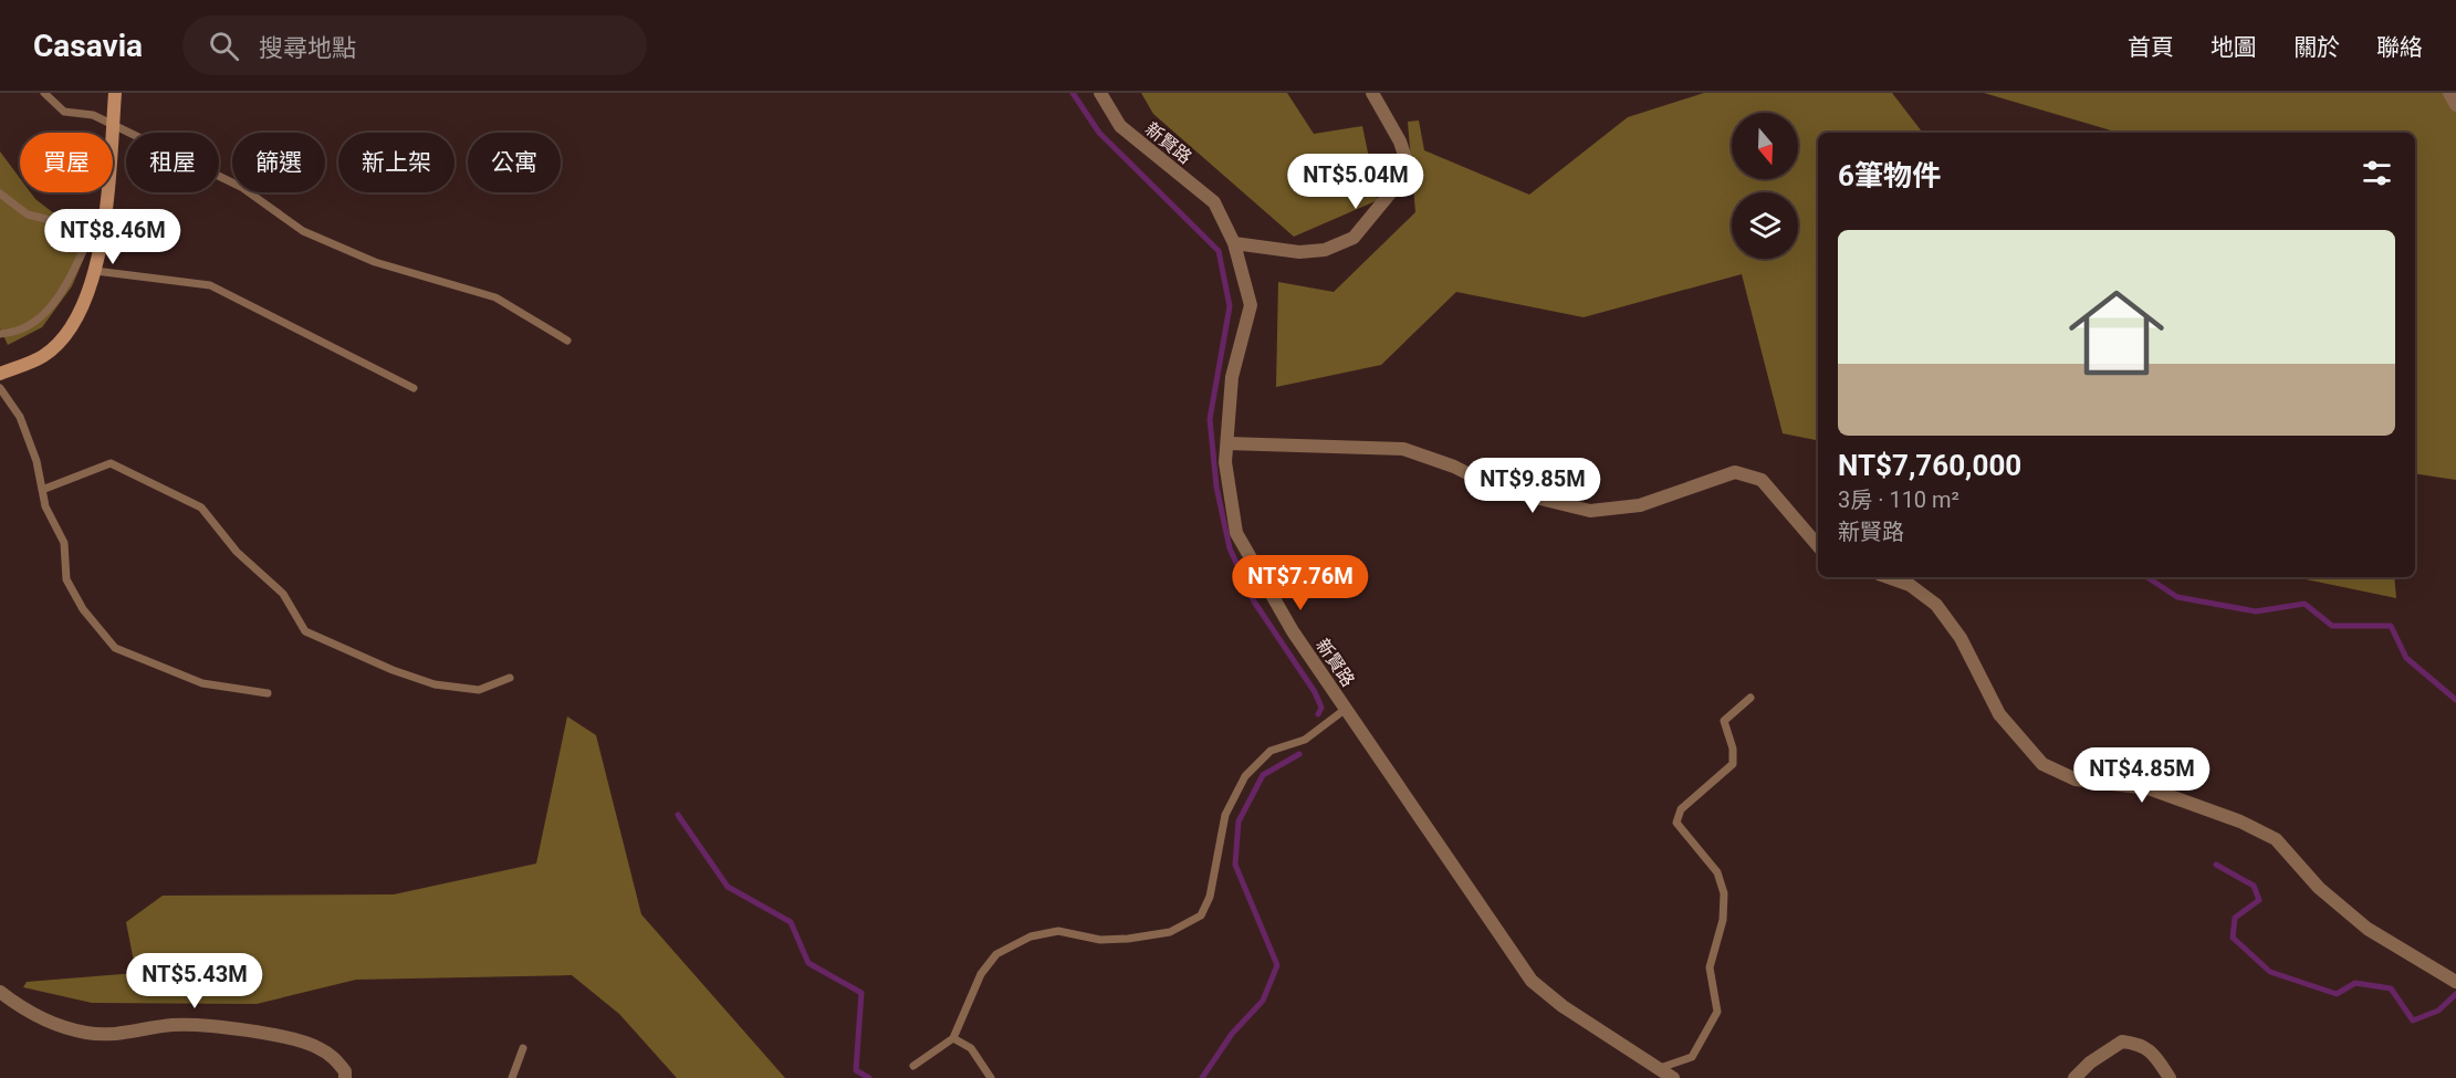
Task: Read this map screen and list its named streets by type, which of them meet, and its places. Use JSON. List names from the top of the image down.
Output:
{
  "streets": {
    "street": ["新賢路"]
  },
  "north": "bottom",
  "page": {
    "header": "Casavia",
    "search": "搜尋地點",
    "nav": [
      "首頁",
      "地圖",
      "關於",
      "聯絡"
    ],
    "chip": [
      "買屋",
      "租屋",
      "篩選",
      "新上架",
      "公寓"
    ],
    "heading": "6筆物件",
    "price": [
      "NT$5.04M",
      "NT$8.46M",
      "NT$9.85M",
      "NT$7.76M",
      "NT$4.85M",
      "NT$5.43M"
    ],
    "list": [
      {
        "name": "NT$7,760,000",
        "note": "3房 · 110 m² · 新賢路"
      }
    ]
  }
}
